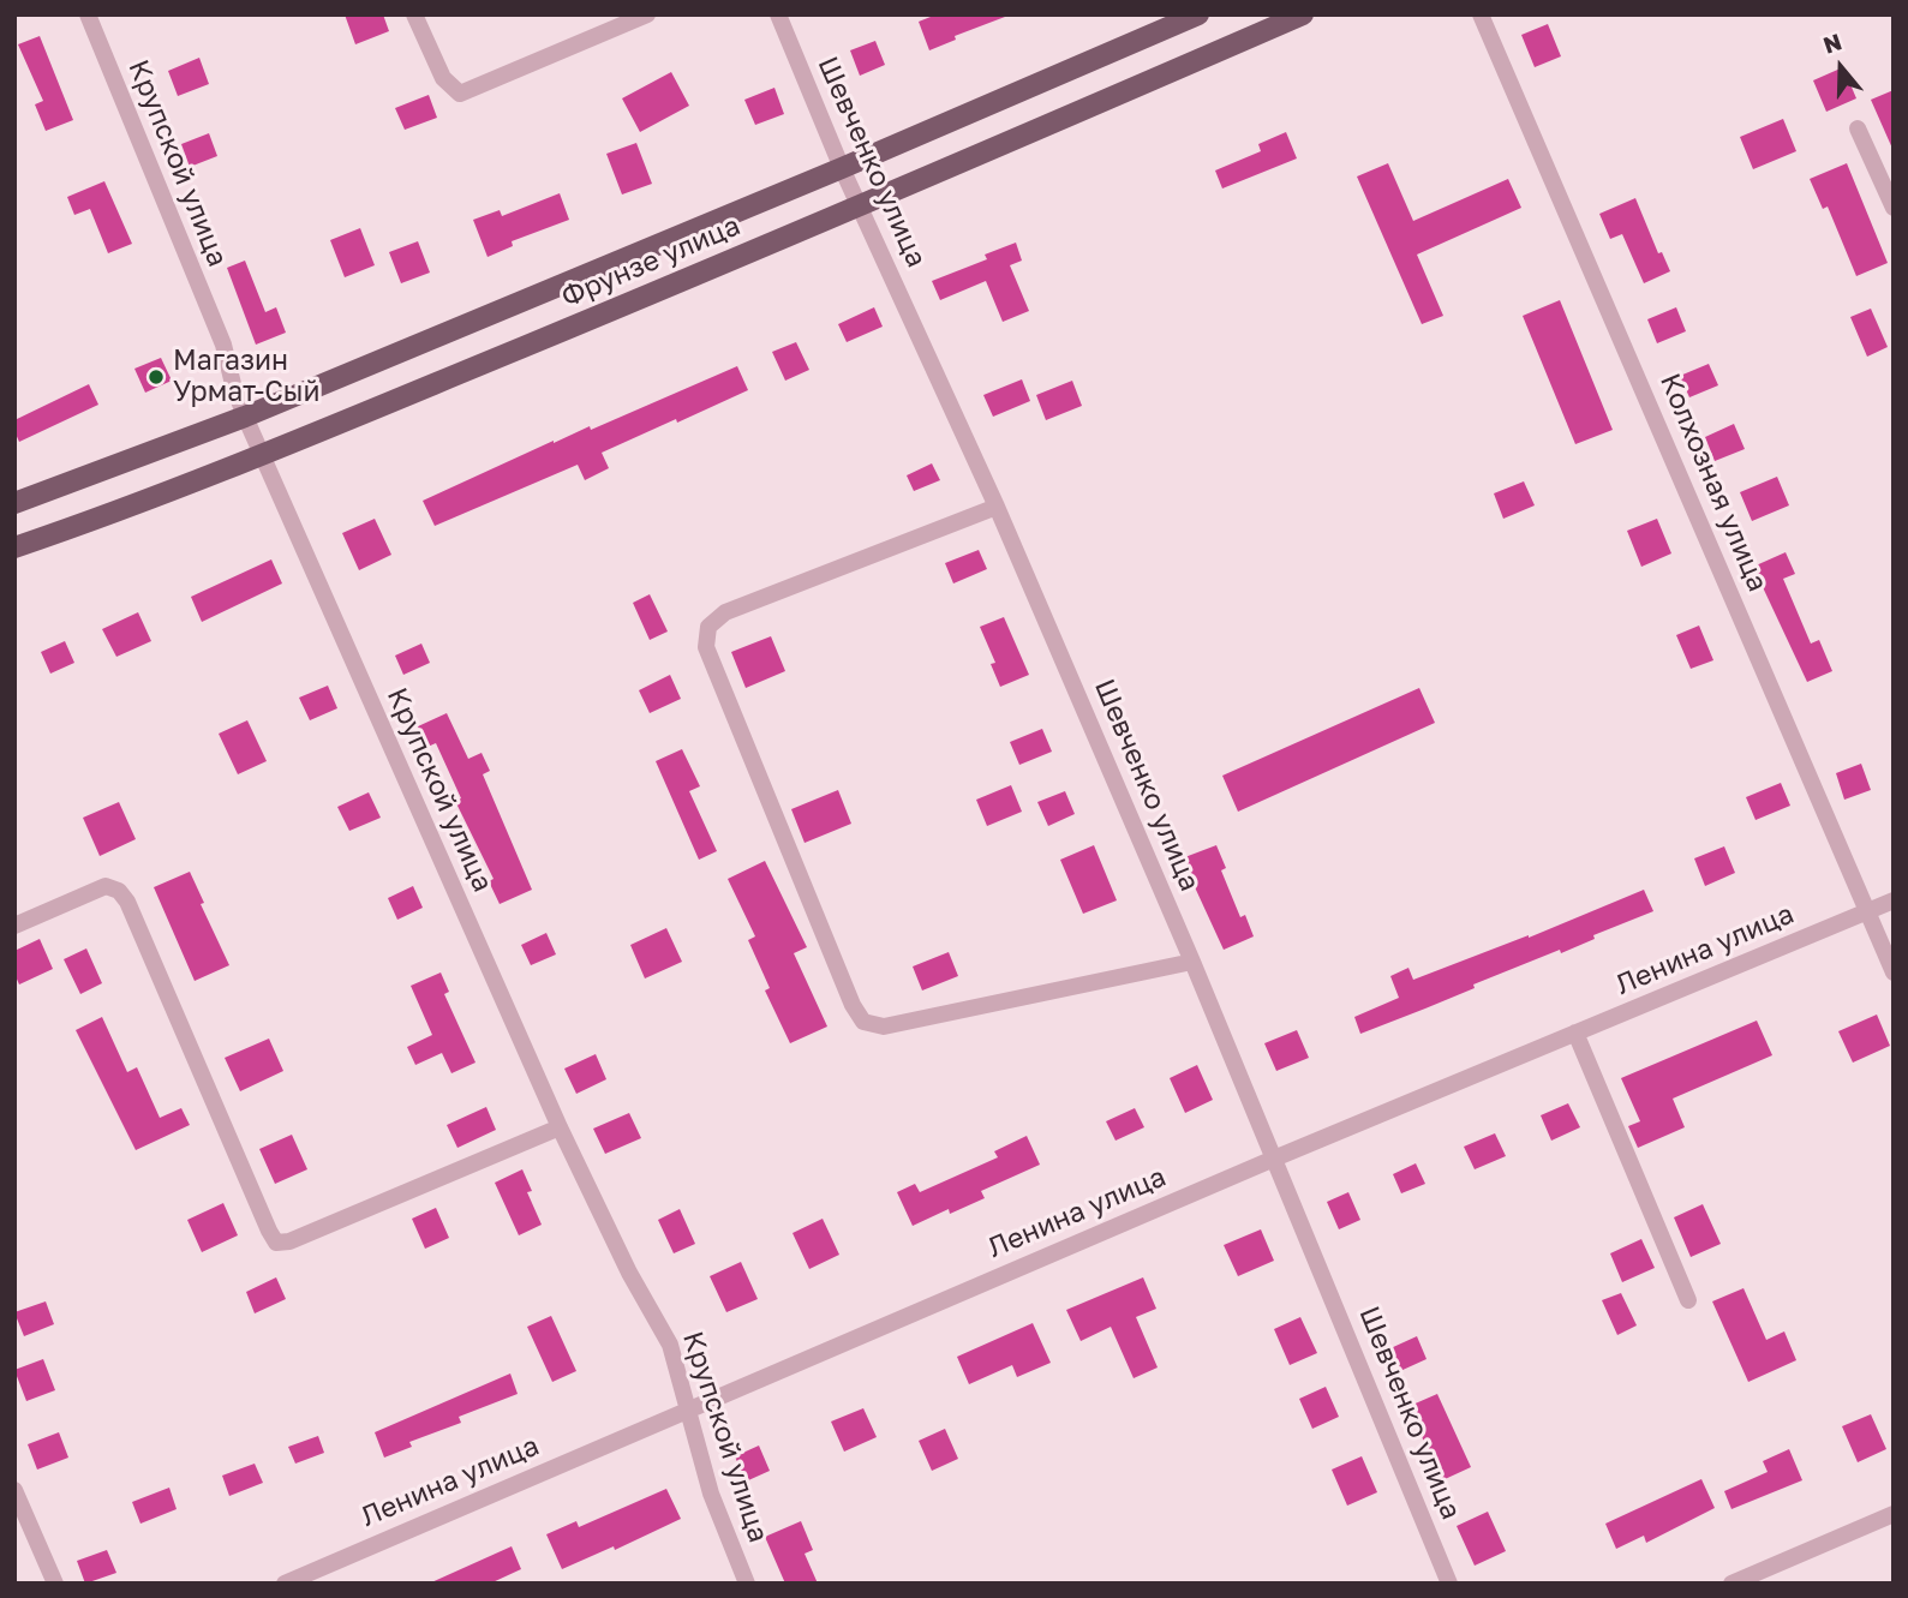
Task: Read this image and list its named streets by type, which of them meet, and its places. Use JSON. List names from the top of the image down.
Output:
{
  "streets": {
    "main road": ["Фрунзе улица"],
    "street": [
      "Шевченко улица",
      "Крупской улица",
      "Колхозная улица",
      "Ленина улица"
    ]
  },
  "crossings": [
    ["Шевченко улица", "Фрунзе улица"],
    ["Шевченко улица", "Ленина улица"],
    ["Крупской улица", "Фрунзе улица"],
    ["Крупской улица", "Ленина улица"],
    ["Колхозная улица", "Ленина улица"]
  ],
  "places": ["Магазин Урмат-Сый"],
  "north": "top"
}
